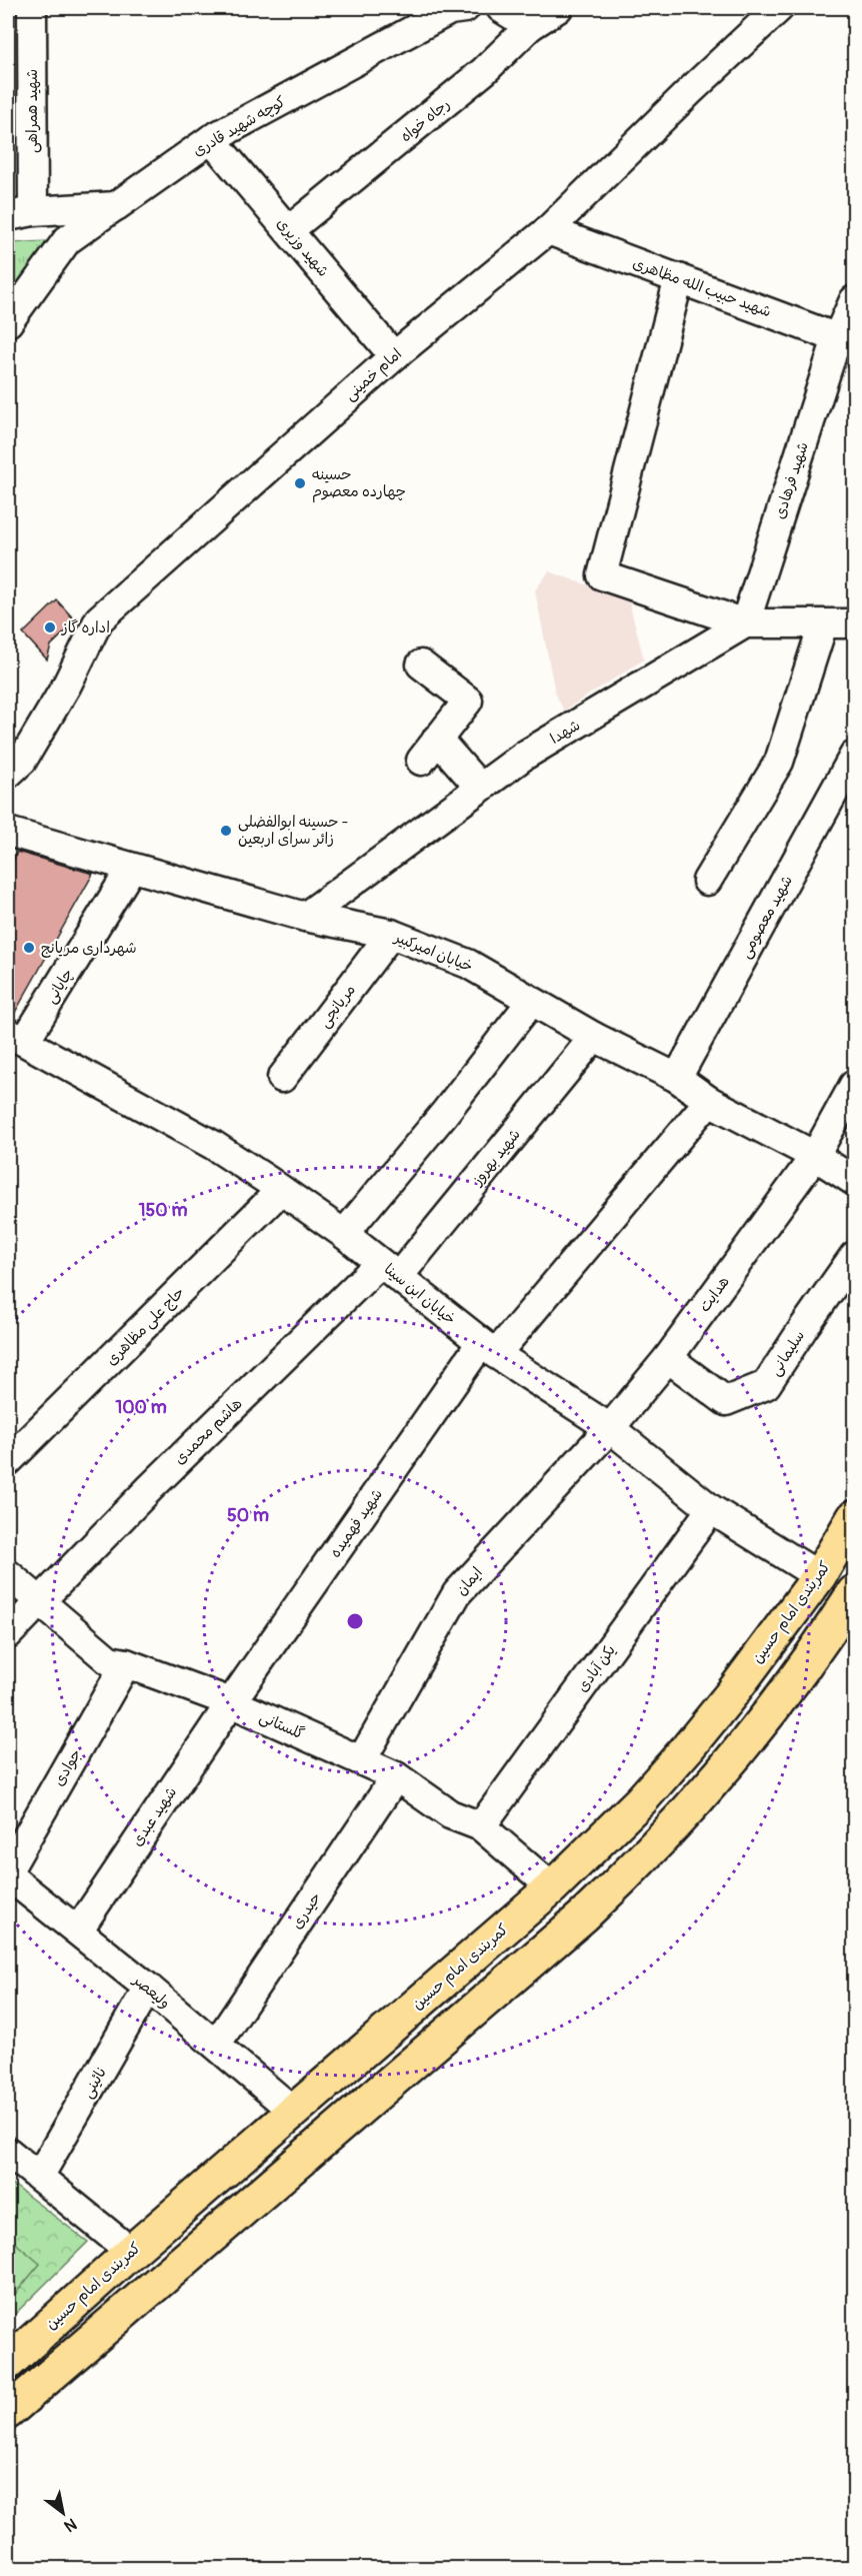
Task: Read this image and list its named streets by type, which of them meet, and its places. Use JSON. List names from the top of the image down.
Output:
{
  "streets": {
    "main road": ["کمربندی امام حسین"],
    "street": [
      "شهید همراهی",
      "رجاه خواه",
      "کوچه شهید قادری",
      "شهید وزیری",
      "شهید حبیب الله مظاهری",
      "امام خمینی",
      "شهید فرهادی",
      "شهدا",
      "شهید معصومی",
      "خیابان امیرکبیر",
      "چایانی",
      "مریانجی",
      "شهید بهروز",
      "خیابان ابن سینا",
      "هدایت",
      "حاج علی مظاهری",
      "سلیمانی",
      "هاشم محمدی",
      "شهید فهمیده",
      "ایمان",
      "یکن آبادی",
      "گلستانی",
      "جوادی",
      "شهید عبدی",
      "حیدری",
      "ولیعصر",
      "نائینی"
    ]
  },
  "crossings": [
    ["رجاه خواه", "شهید وزیری"],
    ["کوچه شهید قادری", "شهید وزیری"],
    ["شهید وزیری", "امام خمینی"],
    ["شهید حبیب الله مظاهری", "امام خمینی"],
    ["شهید حبیب الله مظاهری", "شهید فرهادی"],
    ["شهید فرهادی", "شهدا"],
    ["شهدا", "خیابان امیرکبیر"],
    ["شهید معصومی", "خیابان امیرکبیر"],
    ["خیابان امیرکبیر", "چایانی"],
    ["خیابان امیرکبیر", "مریانجی"],
    ["خیابان امیرکبیر", "شهید بهروز"],
    ["خیابان امیرکبیر", "هدایت"],
    ["خیابان امیرکبیر", "شهید فهمیده"],
    ["چایانی", "خیابان ابن سینا"],
    ["شهید بهروز", "خیابان ابن سینا"],
    ["شهید بهروز", "هاشم محمدی"],
    ["خیابان ابن سینا", "هدایت"],
    ["خیابان ابن سینا", "حاج علی مظاهری"],
    ["خیابان ابن سینا", "هاشم محمدی"],
    ["خیابان ابن سینا", "شهید فهمیده"],
    ["خیابان ابن سینا", "ایمان"],
    ["خیابان ابن سینا", "کمربندی امام حسین"],
    ["خیابان ابن سینا", "یکن آبادی"],
    ["هدایت", "سلیمانی"],
    ["هدایت", "ایمان"],
    ["هاشم محمدی", "گلستانی"],
    ["شهید فهمیده", "گلستانی"],
    ["شهید فهمیده", "شهید عبدی"],
    ["ایمان", "گلستانی"],
    ["کمربندی امام حسین", "گلستانی"],
    ["کمربندی امام حسین", "ولیعصر"],
    ["یکن آبادی", "گلستانی"],
    ["گلستانی", "جوادی"],
    ["گلستانی", "شهید عبدی"],
    ["گلستانی", "حیدری"],
    ["شهید عبدی", "ولیعصر"],
    ["حیدری", "ولیعصر"],
    ["ولیعصر", "نائینی"]
  ],
  "places": [
    "حسینه چهارده معصوم",
    "اداره گاز",
    "حسینه ابوالفضلی - زائر سرای اربعین",
    "شهرداری مریانج"
  ],
  "north": "bottom right",
  "rings": ["150 m", "100 m", "50 m"]
}
